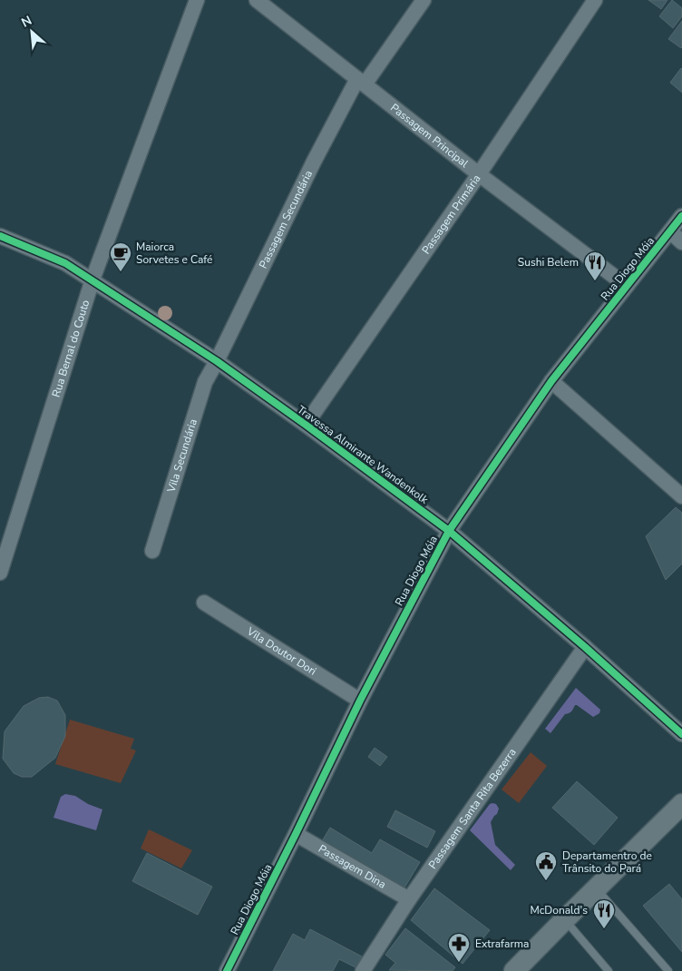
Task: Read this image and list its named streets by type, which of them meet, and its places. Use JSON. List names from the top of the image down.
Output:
{
  "streets": {
    "street": [
      "Passagem Principal",
      "Passagem Primária",
      "Passagem Secundária",
      "Rua Diogo Móia",
      "Rua Bernal do Couto",
      "Travessa Almirante Wandenkolk",
      "Vila Secundária",
      "Vila Doutor Dori",
      "Passagem Santa Rita Bezerra",
      "Passagem Dina"
    ]
  },
  "crossings": [
    ["Passagem Principal", "Passagem Primária"],
    ["Passagem Principal", "Passagem Secundária"],
    ["Passagem Principal", "Rua Diogo Móia"],
    ["Passagem Primária", "Travessa Almirante Wandenkolk"],
    ["Passagem Secundária", "Travessa Almirante Wandenkolk"],
    ["Passagem Secundária", "Vila Secundária"],
    ["Rua Diogo Móia", "Travessa Almirante Wandenkolk"],
    ["Rua Diogo Móia", "Vila Doutor Dori"],
    ["Rua Diogo Móia", "Passagem Dina"],
    ["Rua Bernal do Couto", "Travessa Almirante Wandenkolk"],
    ["Travessa Almirante Wandenkolk", "Vila Secundária"],
    ["Travessa Almirante Wandenkolk", "Passagem Santa Rita Bezerra"],
    ["Passagem Santa Rita Bezerra", "Passagem Dina"]
  ],
  "places": {
    "cafe": ["Maiorca Sorvetes e Café"],
    "restaurant": ["Sushi Belem", "McDonald's"],
    "public building": ["Departamentro de Trânsito do Pará"],
    "pharmacy": ["Extrafarma"]
  },
  "north": "top left"
}
